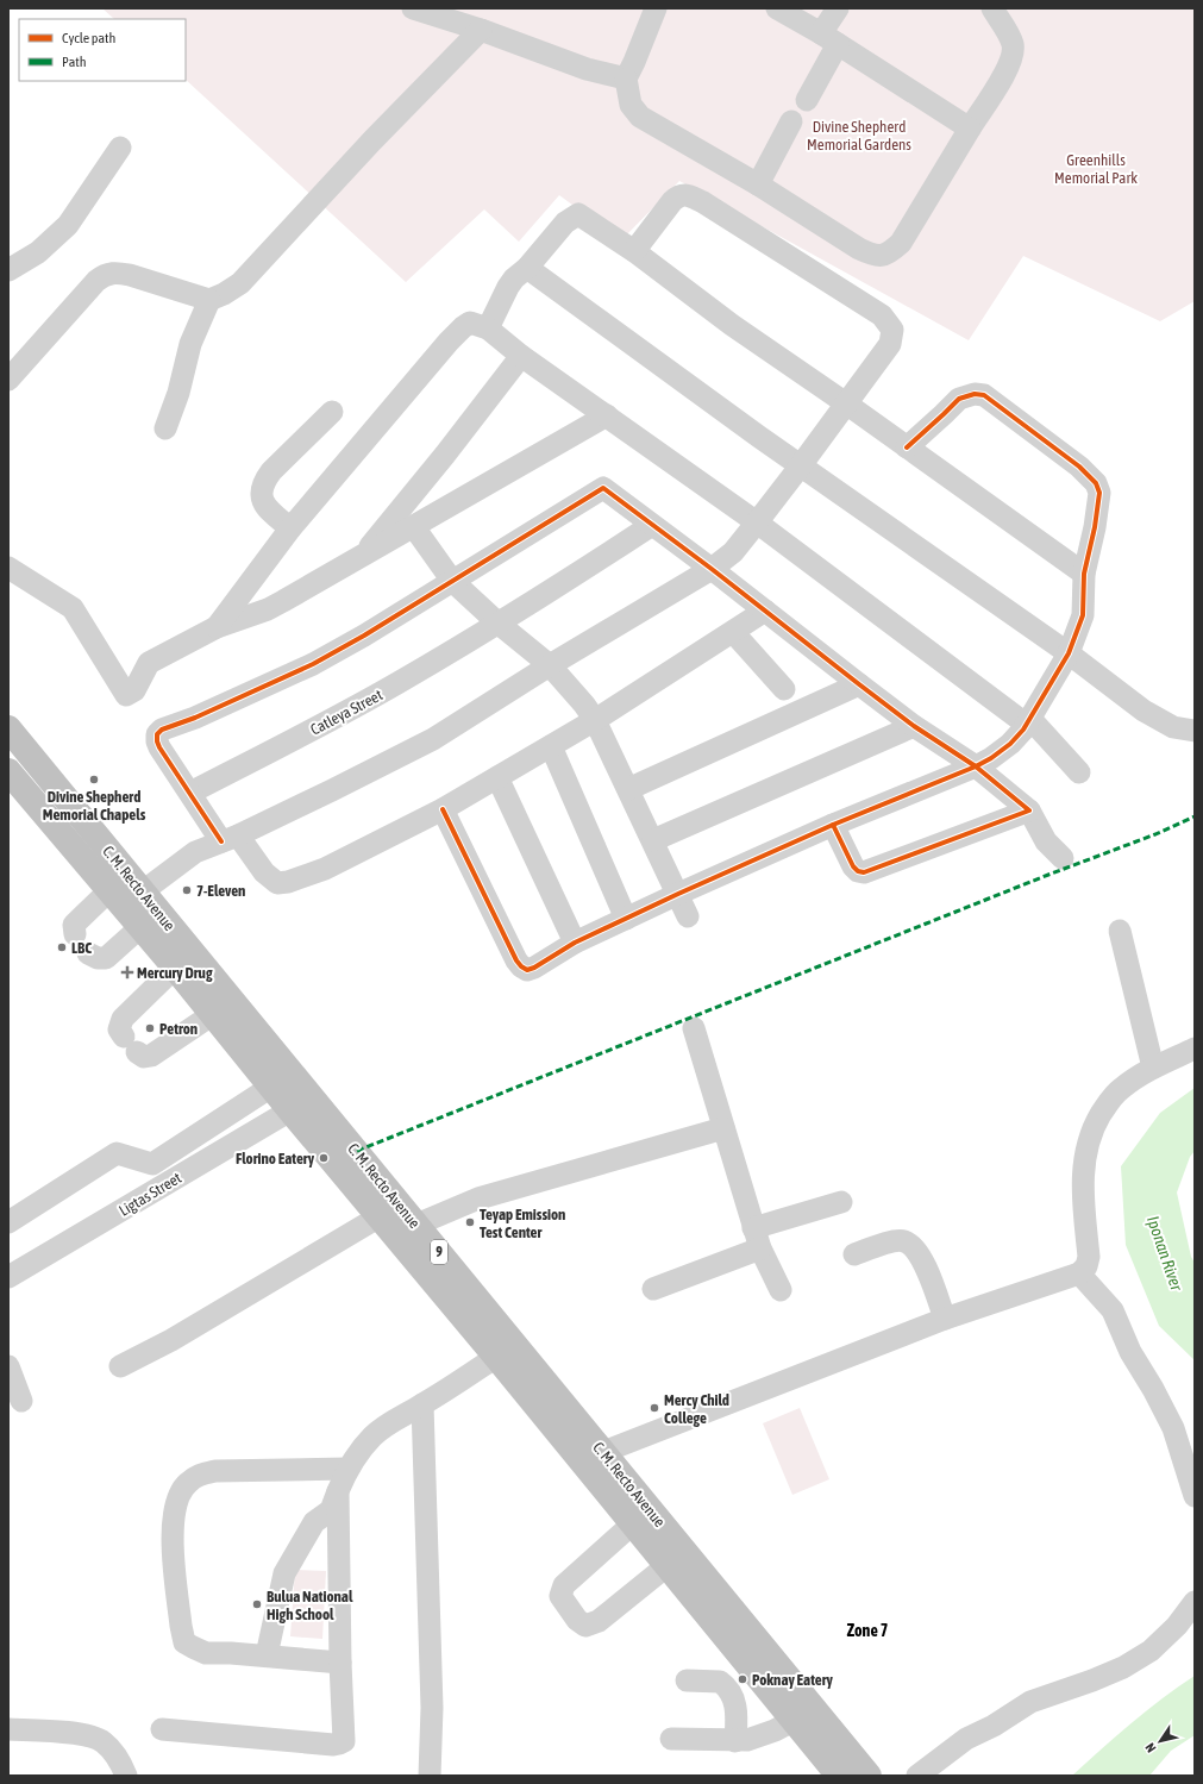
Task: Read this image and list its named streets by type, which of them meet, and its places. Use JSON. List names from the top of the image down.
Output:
{
  "streets": {
    "highway": ["C. M. Recto Avenue", "9"],
    "street": ["Catleya Street", "Ligtas Street"]
  },
  "crossings": [
    ["C. M. Recto Avenue", "Ligtas Street"]
  ],
  "districts": ["Zone 7"],
  "water": ["Iponan River"],
  "parks": ["Divine Shepherd Memorial Gardens", "Greenhills Memorial Park"],
  "places": {
    "other": [
      "Divine Shepherd Memorial Chapels",
      "7-Eleven",
      "LBC",
      "Petron",
      "Florino Eatery",
      "Teyap Emission Test Center",
      "Mercy Child College",
      "Bulua National High School",
      "Poknay Eatery"
    ],
    "health": ["Mercury Drug"]
  },
  "legend": ["Cycle path", "Path"],
  "north": "bottom left"
}
